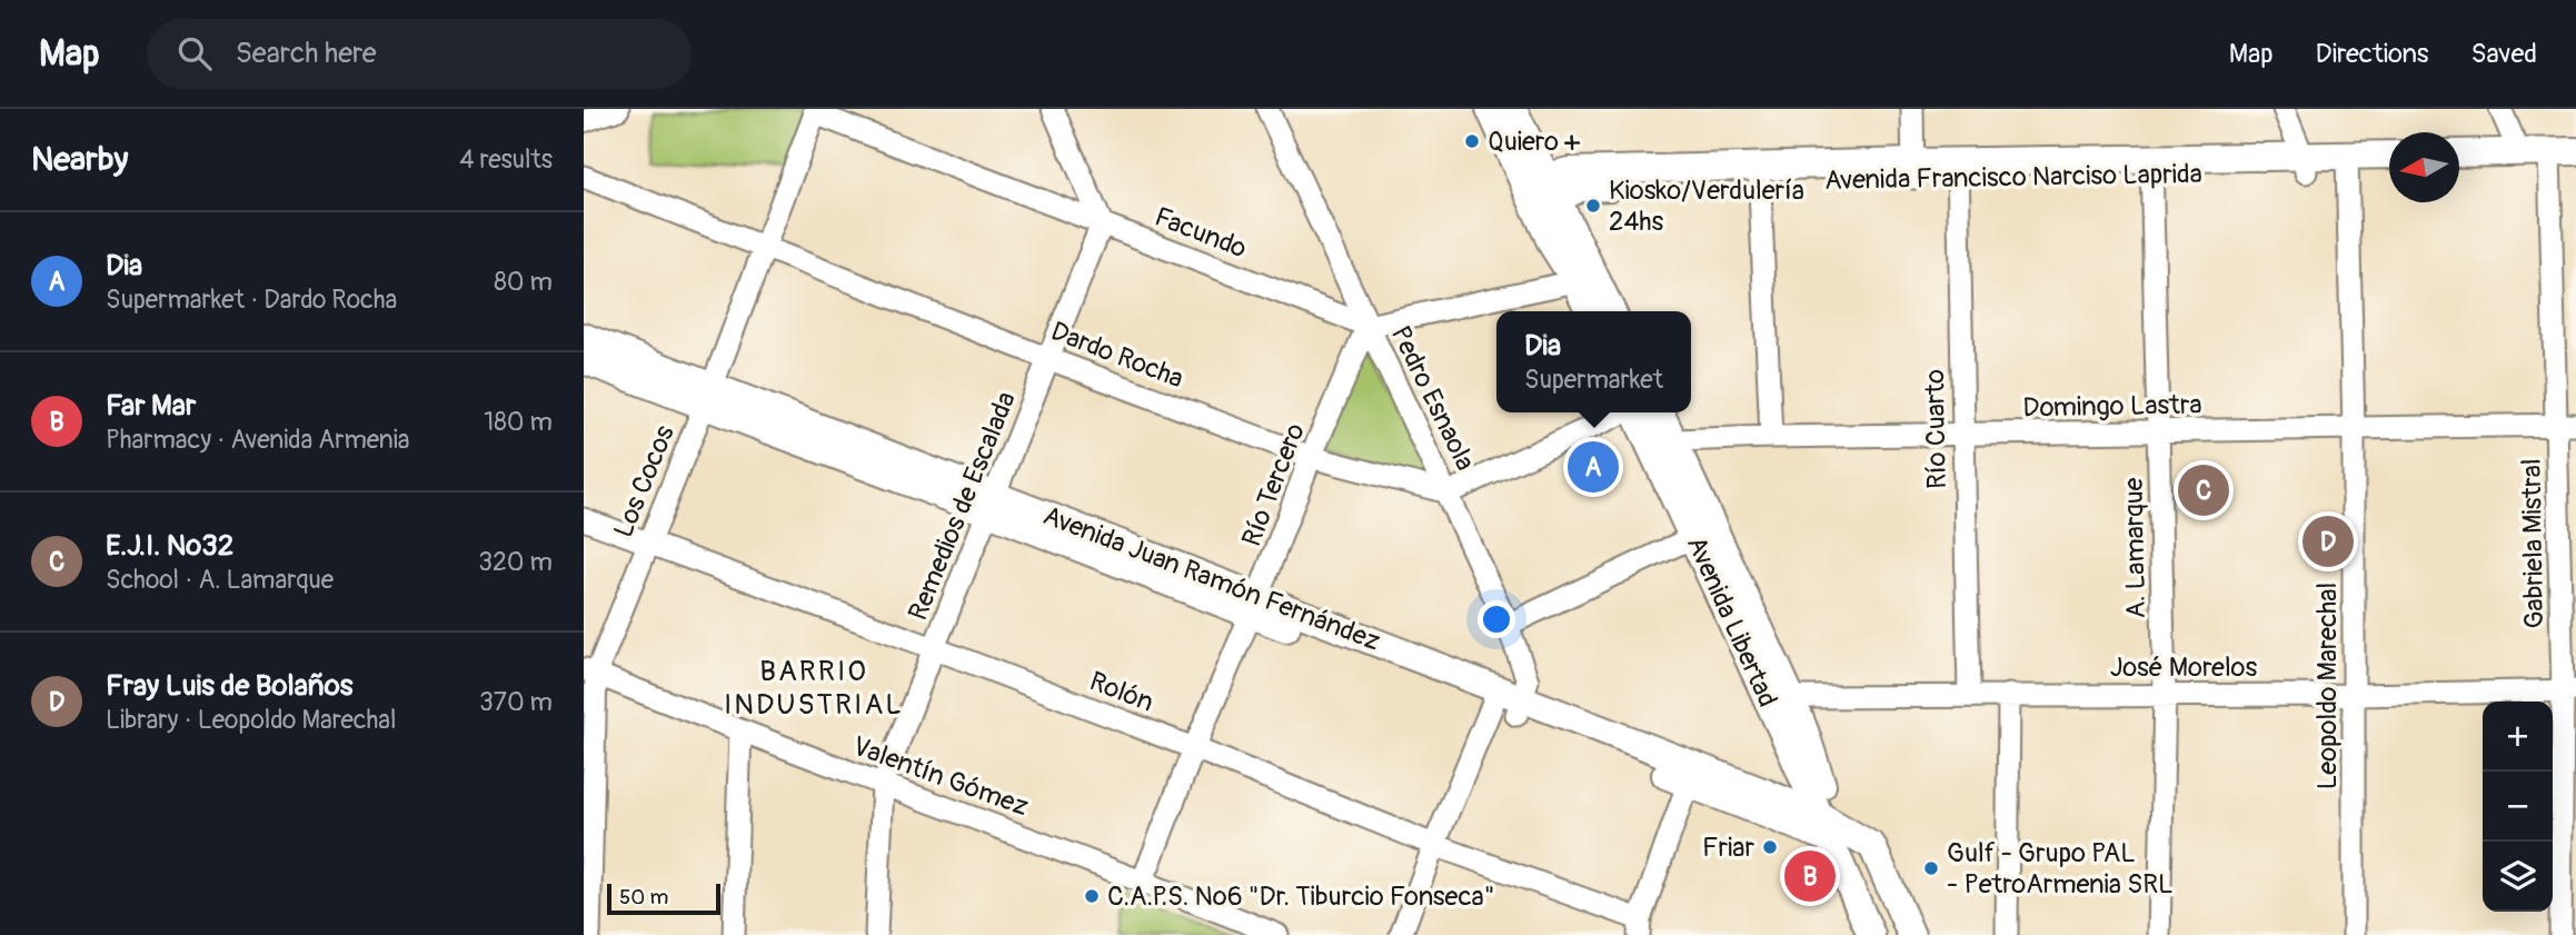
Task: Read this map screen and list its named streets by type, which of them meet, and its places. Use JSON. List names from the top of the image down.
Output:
{
  "streets": {
    "main road": ["Avenida Francisco Narciso Laprida", "Avenida Juan Ramón Fernández", "Avenida Libertad"],
    "street": [
      "Facundo",
      "Dardo Rocha",
      "Pedro Esnaola",
      "Domingo Lastra",
      "Río Cuarto",
      "Los Cocos",
      "Río Tercero",
      "Remedios de Escalada",
      "Gabriela Mistral",
      "A. Lamarque",
      "José Morelos",
      "Leopoldo Marechal",
      "Rolón",
      "Valentín Gómez"
    ]
  },
  "crossings": [
    ["Avenida Francisco Narciso Laprida", "Río Cuarto"],
    ["Avenida Francisco Narciso Laprida", "A. Lamarque"],
    ["Avenida Francisco Narciso Laprida", "Leopoldo Marechal"],
    ["Facundo", "Pedro Esnaola"],
    ["Facundo", "Los Cocos"],
    ["Facundo", "Río Tercero"],
    ["Facundo", "Remedios de Escalada"],
    ["Dardo Rocha", "Pedro Esnaola"],
    ["Dardo Rocha", "Los Cocos"],
    ["Dardo Rocha", "Río Tercero"],
    ["Dardo Rocha", "Remedios de Escalada"],
    ["Pedro Esnaola", "Río Tercero"],
    ["Pedro Esnaola", "Avenida Juan Ramón Fernández"],
    ["Pedro Esnaola", "Rolón"],
    ["Domingo Lastra", "Río Cuarto"],
    ["Domingo Lastra", "Gabriela Mistral"],
    ["Domingo Lastra", "A. Lamarque"],
    ["Domingo Lastra", "Avenida Libertad"],
    ["Domingo Lastra", "Leopoldo Marechal"],
    ["Río Cuarto", "José Morelos"],
    ["Los Cocos", "Avenida Juan Ramón Fernández"],
    ["Los Cocos", "Rolón"],
    ["Los Cocos", "Valentín Gómez"],
    ["Río Tercero", "Avenida Juan Ramón Fernández"],
    ["Río Tercero", "Rolón"],
    ["Río Tercero", "Valentín Gómez"],
    ["Remedios de Escalada", "Avenida Juan Ramón Fernández"],
    ["Remedios de Escalada", "Rolón"],
    ["Remedios de Escalada", "Valentín Gómez"],
    ["Gabriela Mistral", "José Morelos"],
    ["A. Lamarque", "José Morelos"],
    ["Avenida Juan Ramón Fernández", "Avenida Libertad"],
    ["Avenida Libertad", "José Morelos"],
    ["José Morelos", "Leopoldo Marechal"]
  ],
  "districts": ["BARRIO INDUSTRIAL"],
  "places": [
    "Quiero +",
    "Kiosko/Verdulería 24hs",
    "Friar",
    "Gulf - Grupo PAL - PetroArmenia SRL",
    "C.A.P.S. Nº6 \"Dr. Tiburcio Fonseca\""
  ],
  "scale_bar": "50 m",
  "north": "left",
  "page": {
    "header": "Map",
    "search": "Search here",
    "nav": ["Map", "Directions", "Saved"],
    "heading": ["Nearby", "4 results"],
    "list": [
      {
        "mark": "A",
        "name": "Dia",
        "note": "Supermarket · Dardo Rocha",
        "value": "80 m"
      },
      {
        "mark": "B",
        "name": "Far Mar",
        "note": "Pharmacy · Avenida Armenia",
        "value": "180 m"
      },
      {
        "mark": "C",
        "name": "E.J.I. Nº32",
        "note": "School · A. Lamarque",
        "value": "320 m"
      },
      {
        "mark": "D",
        "name": "Fray Luis de Bolaños",
        "note": "Library · Leopoldo Marechal",
        "value": "370 m"
      }
    ],
    "popup": ["Dia", "Supermarket"],
    "pins": [
      "A",
      "C",
      "D",
      "B"
    ],
    "map_buttons": ["+", "−"],
    "scale": "50 m"
  }
}
